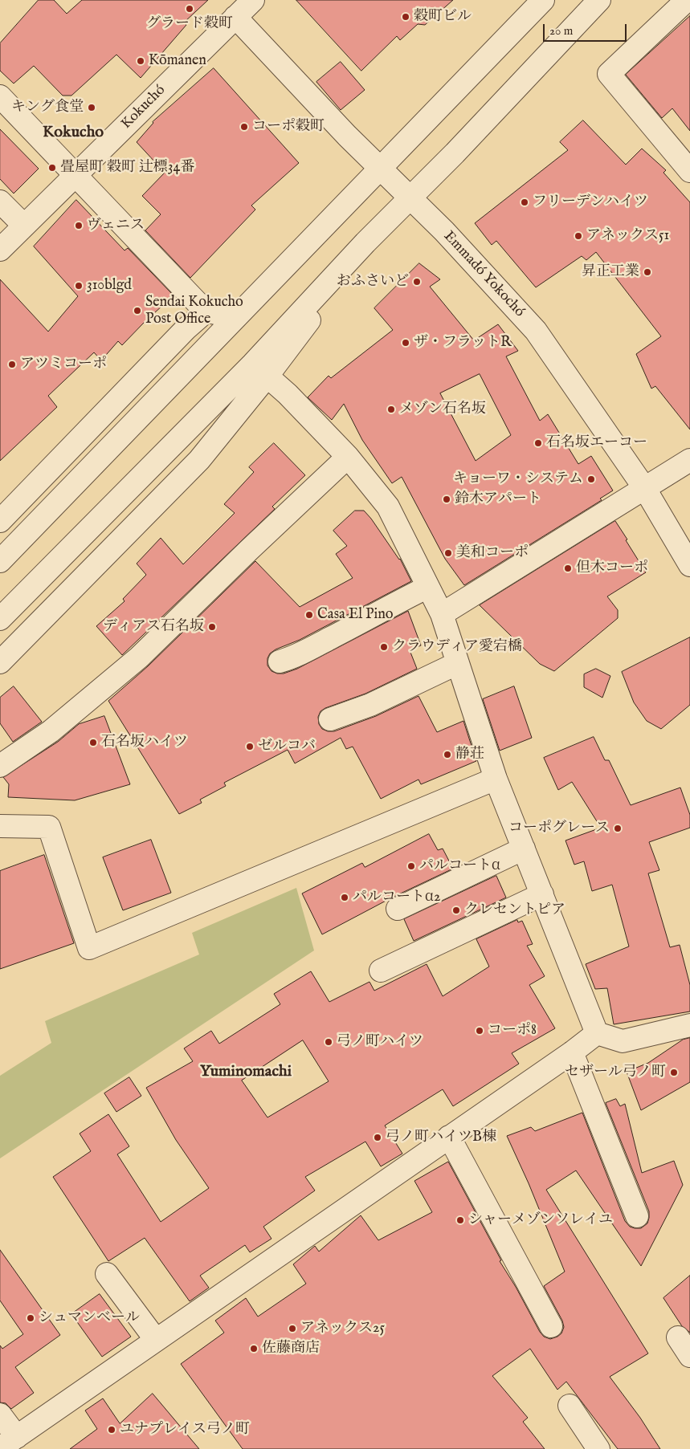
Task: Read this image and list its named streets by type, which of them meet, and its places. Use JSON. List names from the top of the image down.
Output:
{
  "streets": {
    "street": ["Kokuchó", "Emmadó Yokochó"]
  },
  "crossings": [
    ["Kokuchó", "Emmadó Yokochó"]
  ],
  "districts": ["Kokucho", "Yuminomachi"],
  "places": [
    "グラード穀町",
    "穀町ビル",
    "Kōmanen",
    "キング食堂",
    "コーポ穀町",
    "畳屋町 穀町 辻標34番",
    "フリーデンハイツ",
    "ヴェニス",
    "アネックス51",
    "昇正工業",
    "おふさいど",
    "310blgd",
    "Sendai Kokucho Post Office",
    "ザ・フラットR",
    "アツミコーポ",
    "メゾン石名坂",
    "石名坂エーコー",
    "キョーワ・システム",
    "鈴木アパート",
    "美和コーポ",
    "但木コーポ",
    "Casa El Pino",
    "ディアス石名坂",
    "クラウディア愛宕橋",
    "石名坂ハイツ",
    "ゼルコバ",
    "静荘",
    "コーポグレース",
    "パルコートα",
    "パルコートα2",
    "クレセントピア",
    "コーポ8",
    "弓ノ町ハイツ",
    "セザール弓ノ町",
    "弓ノ町ハイツB棟",
    "シャーメゾンソレイユ",
    "シュマンベール",
    "アネックス25",
    "佐藤商店",
    "ユナプレイス弓ノ町"
  ],
  "scale_bar": "20 m"
}
